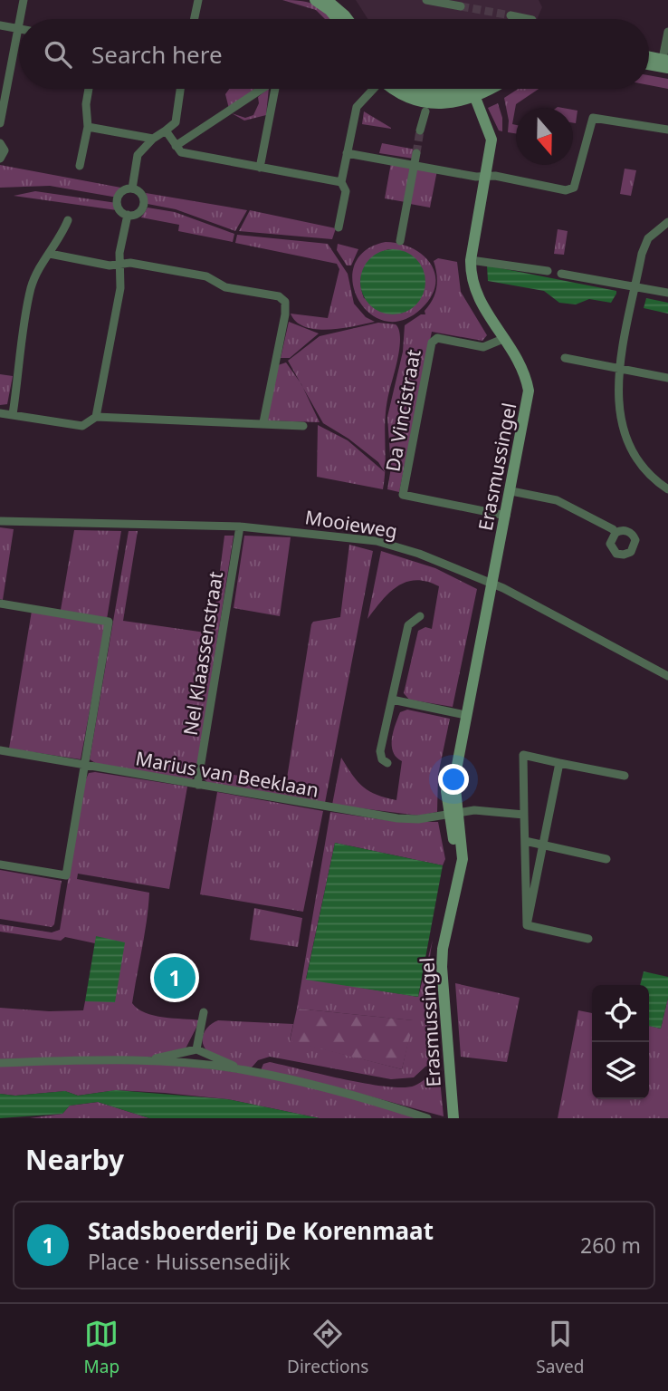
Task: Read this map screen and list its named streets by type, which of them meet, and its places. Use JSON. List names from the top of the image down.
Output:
{
  "streets": {
    "street": [
      "Da Vincistraat",
      "Erasmussingel",
      "Mooieweg",
      "Nel Klaassenstraat",
      "Marius van Beeklaan"
    ]
  },
  "crossings": [
    ["Da Vincistraat", "Erasmussingel"],
    ["Erasmussingel", "Mooieweg"],
    ["Erasmussingel", "Marius van Beeklaan"],
    ["Mooieweg", "Nel Klaassenstraat"],
    ["Nel Klaassenstraat", "Marius van Beeklaan"]
  ],
  "north": "bottom",
  "page": {
    "search": "Search here",
    "pins": "1",
    "heading": "Nearby",
    "list": [
      {
        "mark": "1",
        "name": "Stadsboerderij De Korenmaat",
        "note": "Place · Huissensedijk",
        "value": "260 m"
      }
    ],
    "nav": ["Map", "Directions", "Saved"]
  }
}
